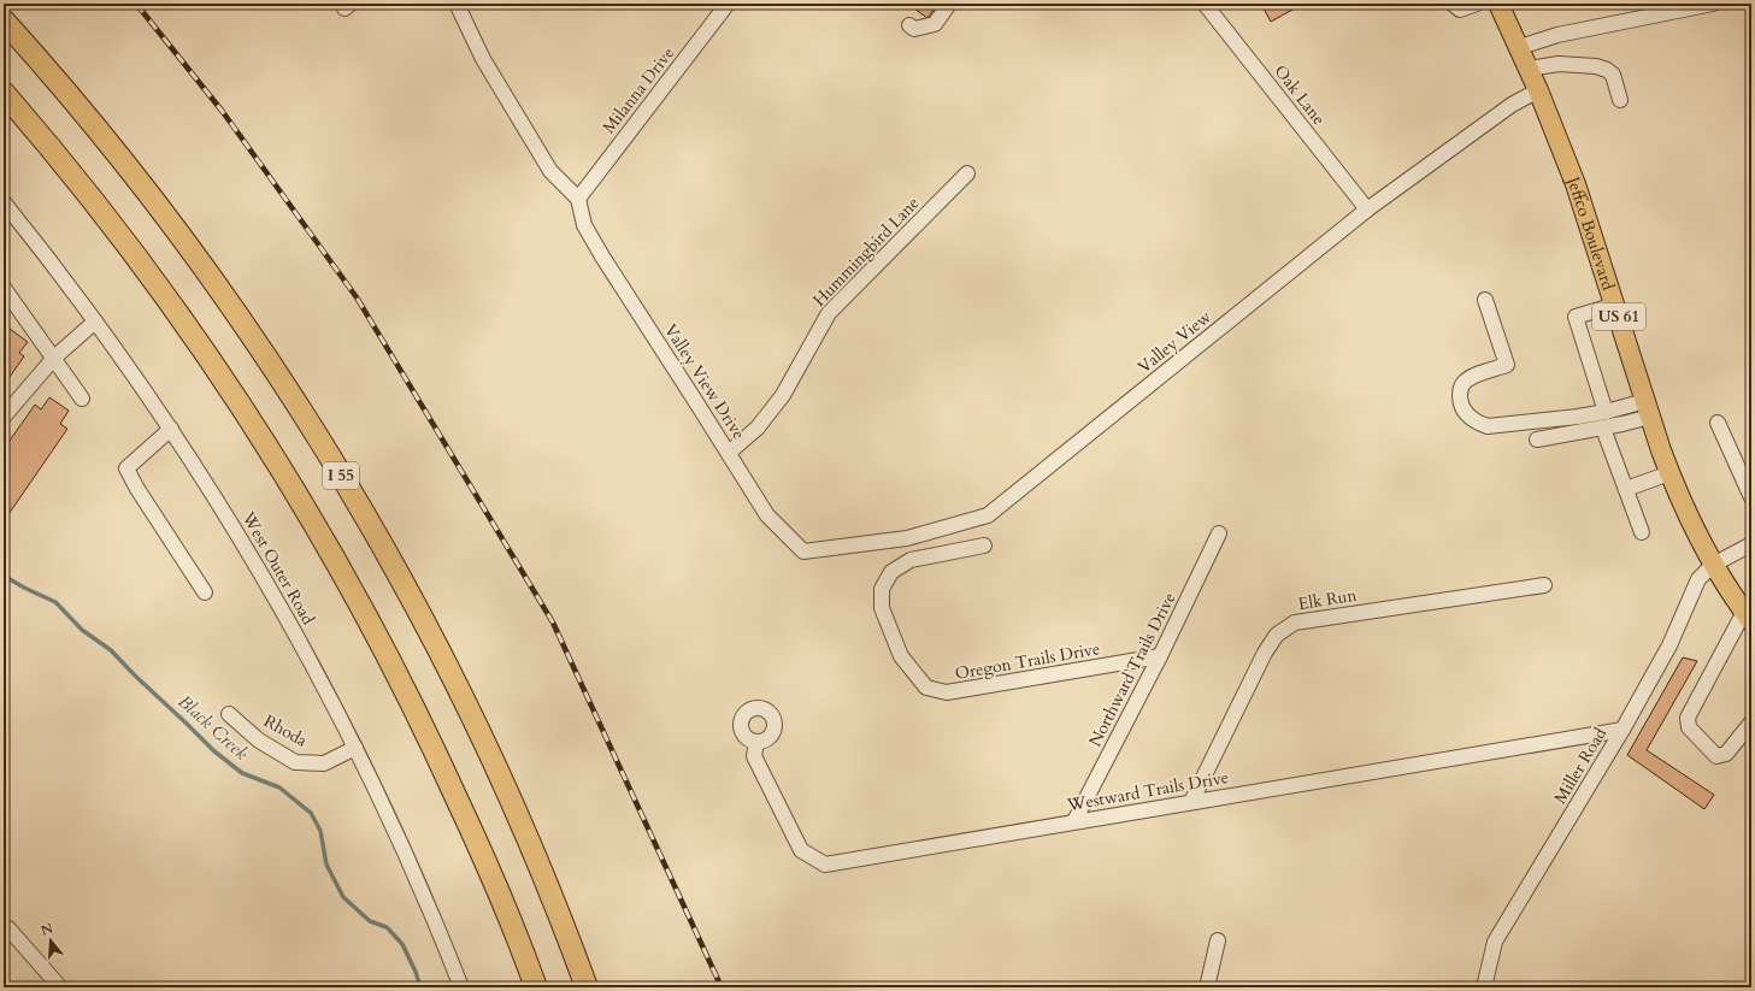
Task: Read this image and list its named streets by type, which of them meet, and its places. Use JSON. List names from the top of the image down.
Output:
{
  "streets": {
    "highway": ["I 55"],
    "main road": ["Jeffco Boulevard", "US 61"],
    "street": [
      "Milanna Drive",
      "Oak Lane",
      "Hummingbird Lane",
      "Valley View",
      "Valley View Drive",
      "West Outer Road",
      "Elk Run",
      "Oregon Trails Drive",
      "Northward Trails Drive",
      "Rhoda",
      "Miller Road",
      "Westward Trails Drive"
    ]
  },
  "crossings": [
    ["Milanna Drive", "Valley View Drive"],
    ["Oak Lane", "Valley View"],
    ["Jeffco Boulevard", "Valley View"],
    ["Jeffco Boulevard", "Miller Road"],
    ["Hummingbird Lane", "Valley View Drive"],
    ["Valley View", "Valley View Drive"],
    ["West Outer Road", "Rhoda"],
    ["Elk Run", "Westward Trails Drive"],
    ["Oregon Trails Drive", "Northward Trails Drive"],
    ["Northward Trails Drive", "Westward Trails Drive"],
    ["Miller Road", "Westward Trails Drive"]
  ],
  "water": ["Black Creek"],
  "north": "top"
}
